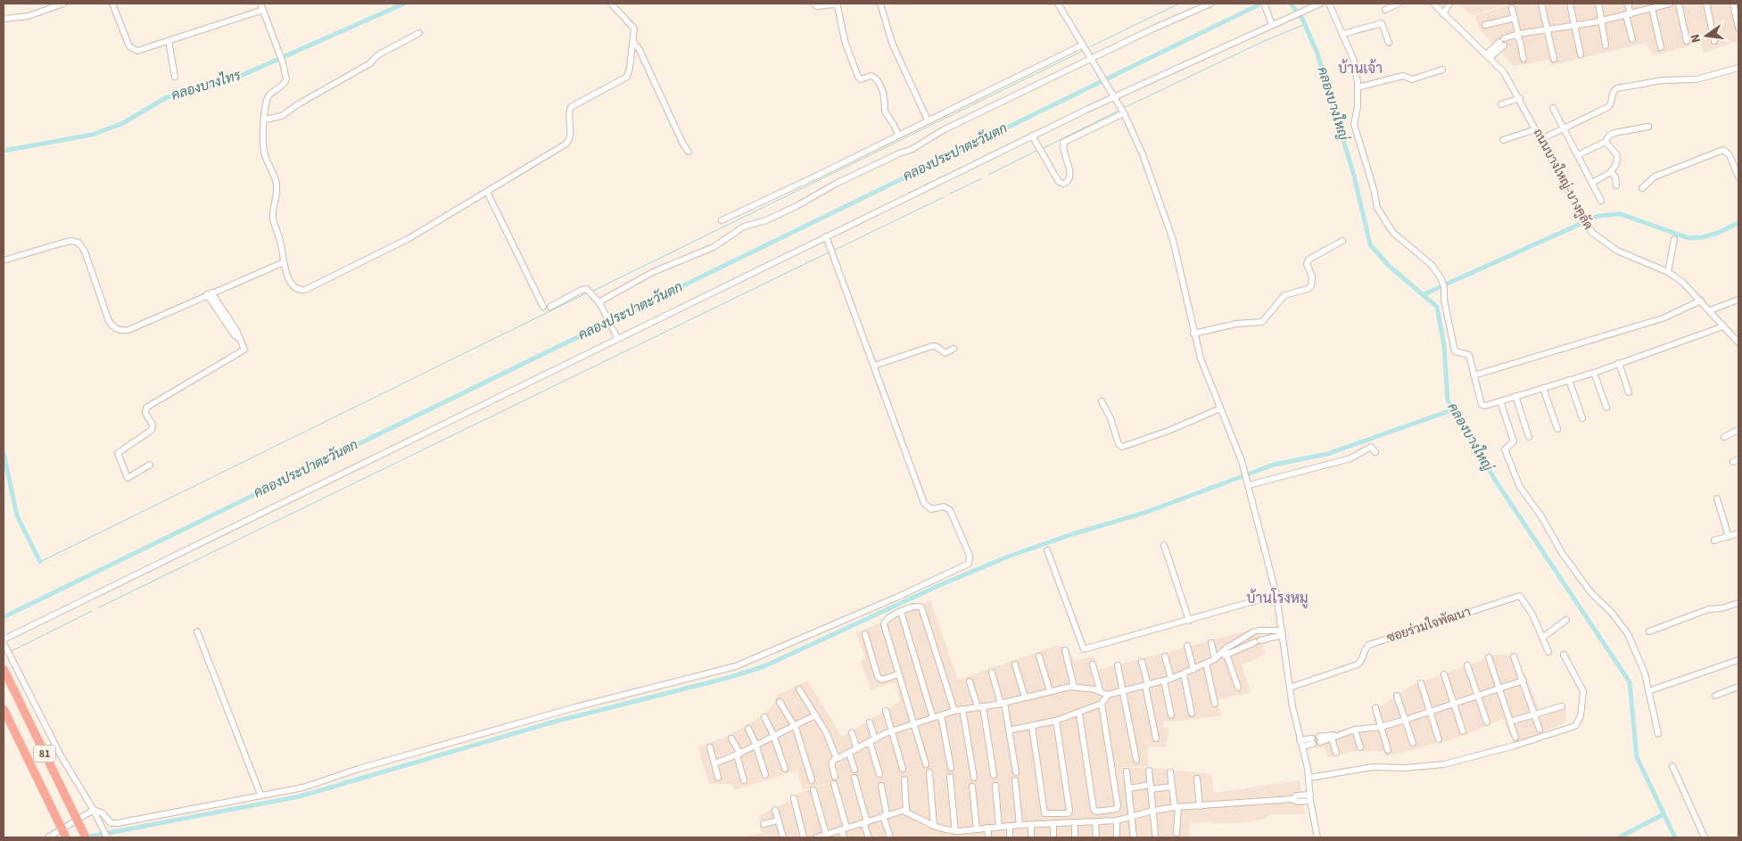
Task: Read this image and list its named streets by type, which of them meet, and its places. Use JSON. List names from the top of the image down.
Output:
{
  "streets": {
    "highway": ["81"],
    "street": ["ถนนบางใหญ่-บางคูลัด", "ซอยร่วมใจพัฒนา"]
  },
  "districts": ["บ้านเจ้า", "บ้านโรงหมู"],
  "water": ["คลองบางไทร", "คลองบางใหญ่", "คลองประปาตะวันตก"],
  "north": "left"
}
